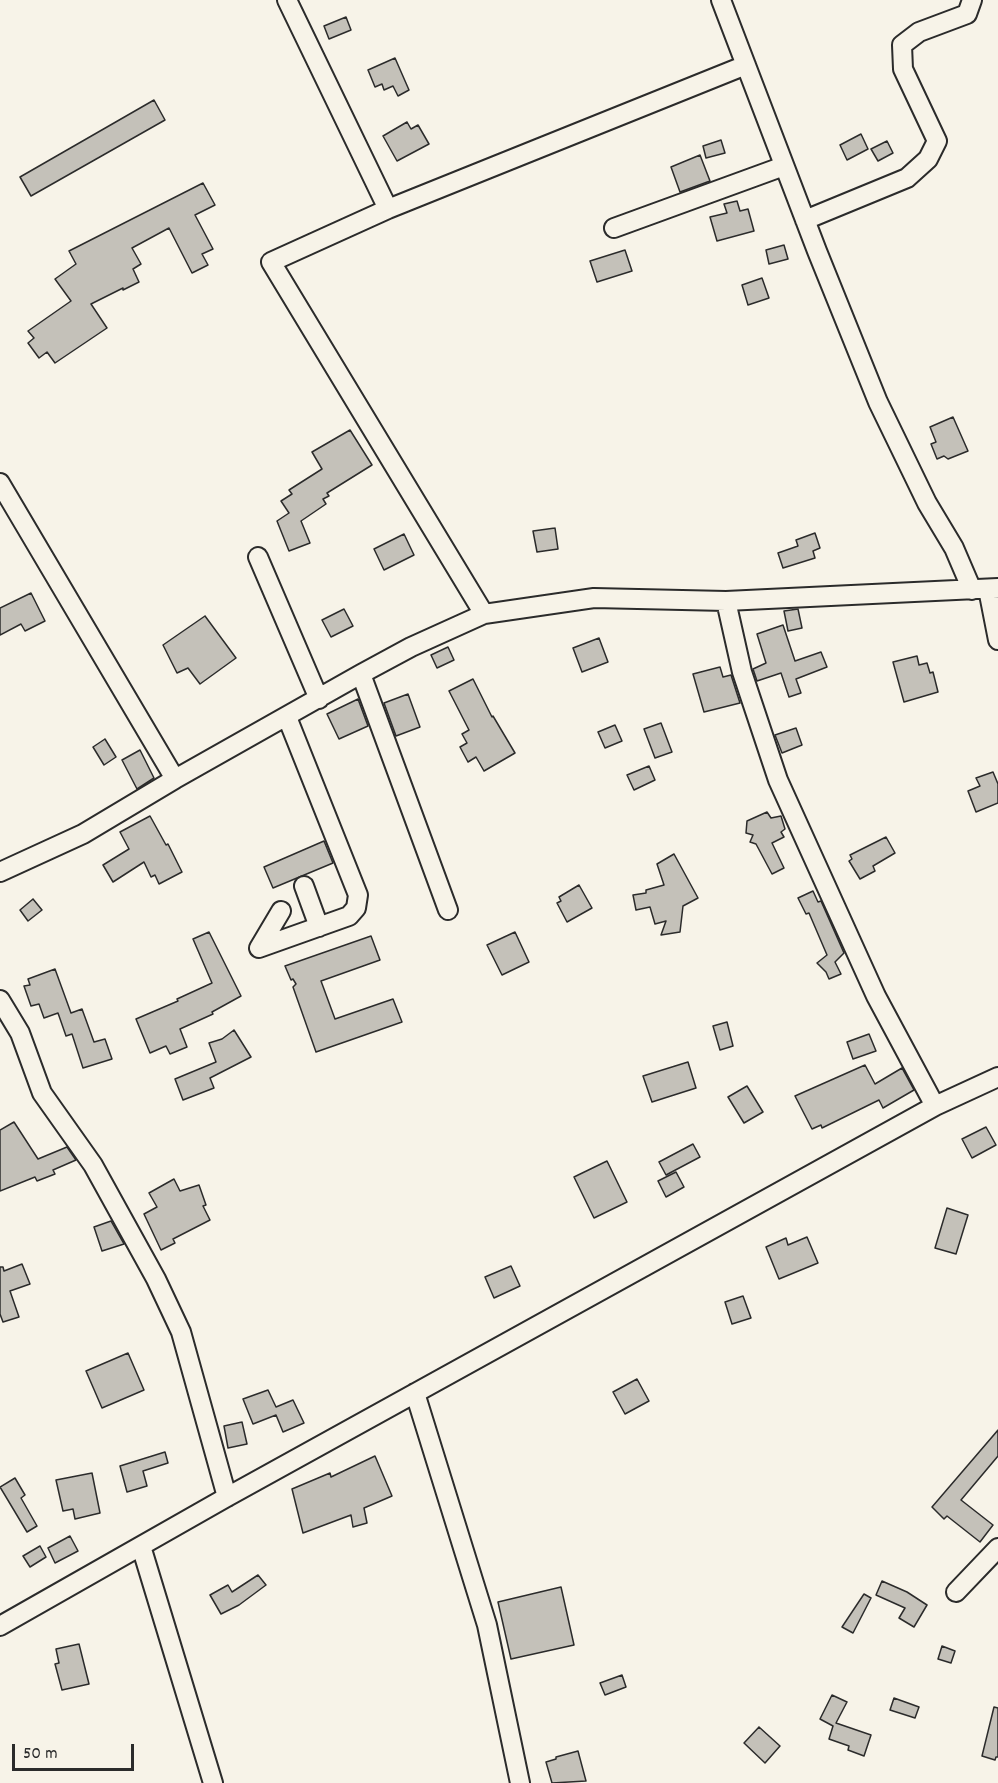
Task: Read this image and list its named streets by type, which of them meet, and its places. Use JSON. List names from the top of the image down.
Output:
{
  "scale_bar": "50 m"
}
